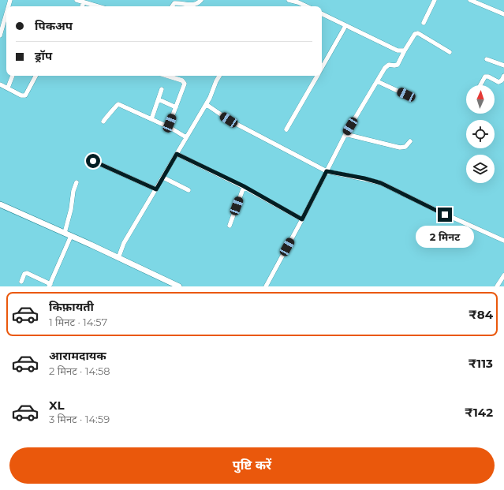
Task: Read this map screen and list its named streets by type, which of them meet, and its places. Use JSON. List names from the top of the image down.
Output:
{
  "north": "top",
  "page": {
    "banner": ["पिकअप", "ड्रॉप"],
    "bubble": "2 मिनट",
    "list": [
      {
        "name": "किफ़ायती",
        "note": "1 मिनट · 14:57",
        "value": "₹84"
      },
      {
        "name": "आरामदायक",
        "note": "2 मिनट · 14:58",
        "value": "₹113"
      },
      {
        "name": "XL",
        "note": "3 मिनट · 14:59",
        "value": "₹142"
      }
    ],
    "buttons": "पुष्टि करें"
  }
}
